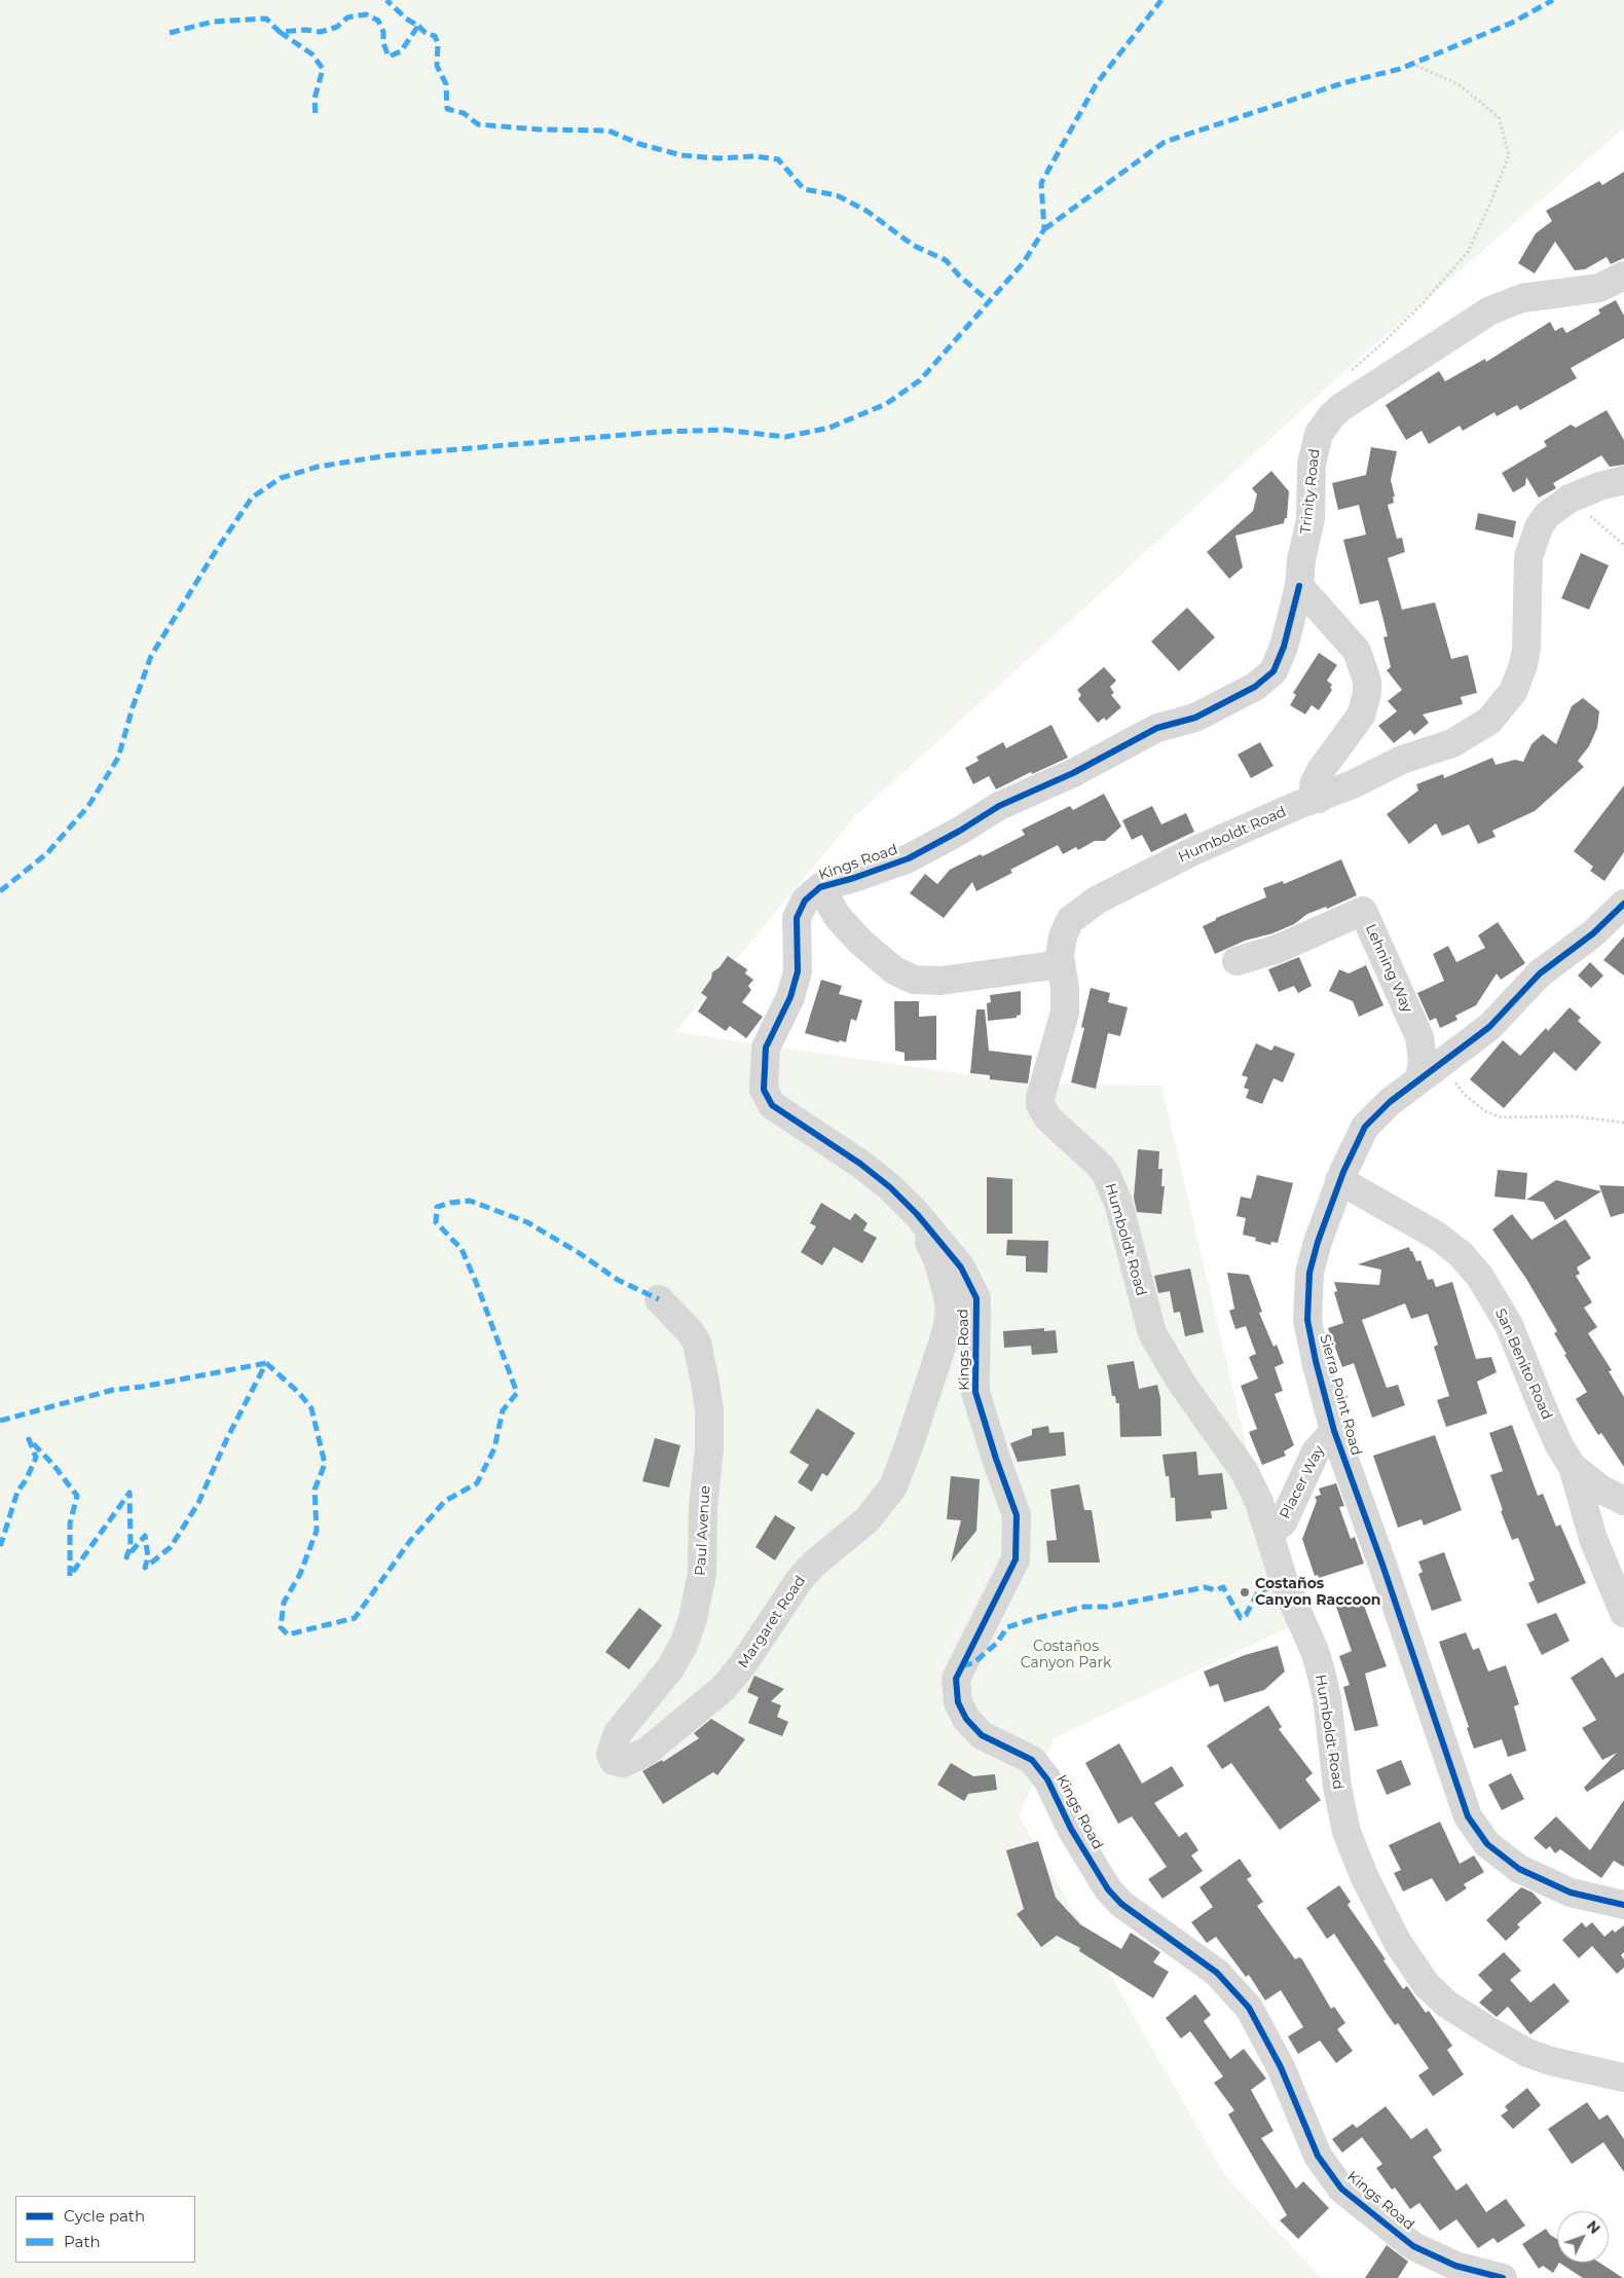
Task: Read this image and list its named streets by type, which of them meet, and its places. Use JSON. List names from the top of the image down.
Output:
{
  "streets": {
    "street": [
      "Trinity Road",
      "Humboldt Road",
      "Kings Road",
      "Lehning Way",
      "San Benito Road",
      "Sierra Point Road",
      "Placer Way",
      "Paul Avenue",
      "Margaret Road"
    ]
  },
  "crossings": [
    ["Trinity Road", "Kings Road"],
    ["Humboldt Road", "Placer Way"],
    ["Kings Road", "Margaret Road"],
    ["Lehning Way", "Sierra Point Road"],
    ["San Benito Road", "Sierra Point Road"],
    ["Sierra Point Road", "Placer Way"],
    ["Paul Avenue", "Margaret Road"]
  ],
  "parks": ["Costaños Canyon Park"],
  "places": ["Costaños Canyon Raccoon"],
  "legend": ["Cycle path", "Path"],
  "north": "top right"
}
